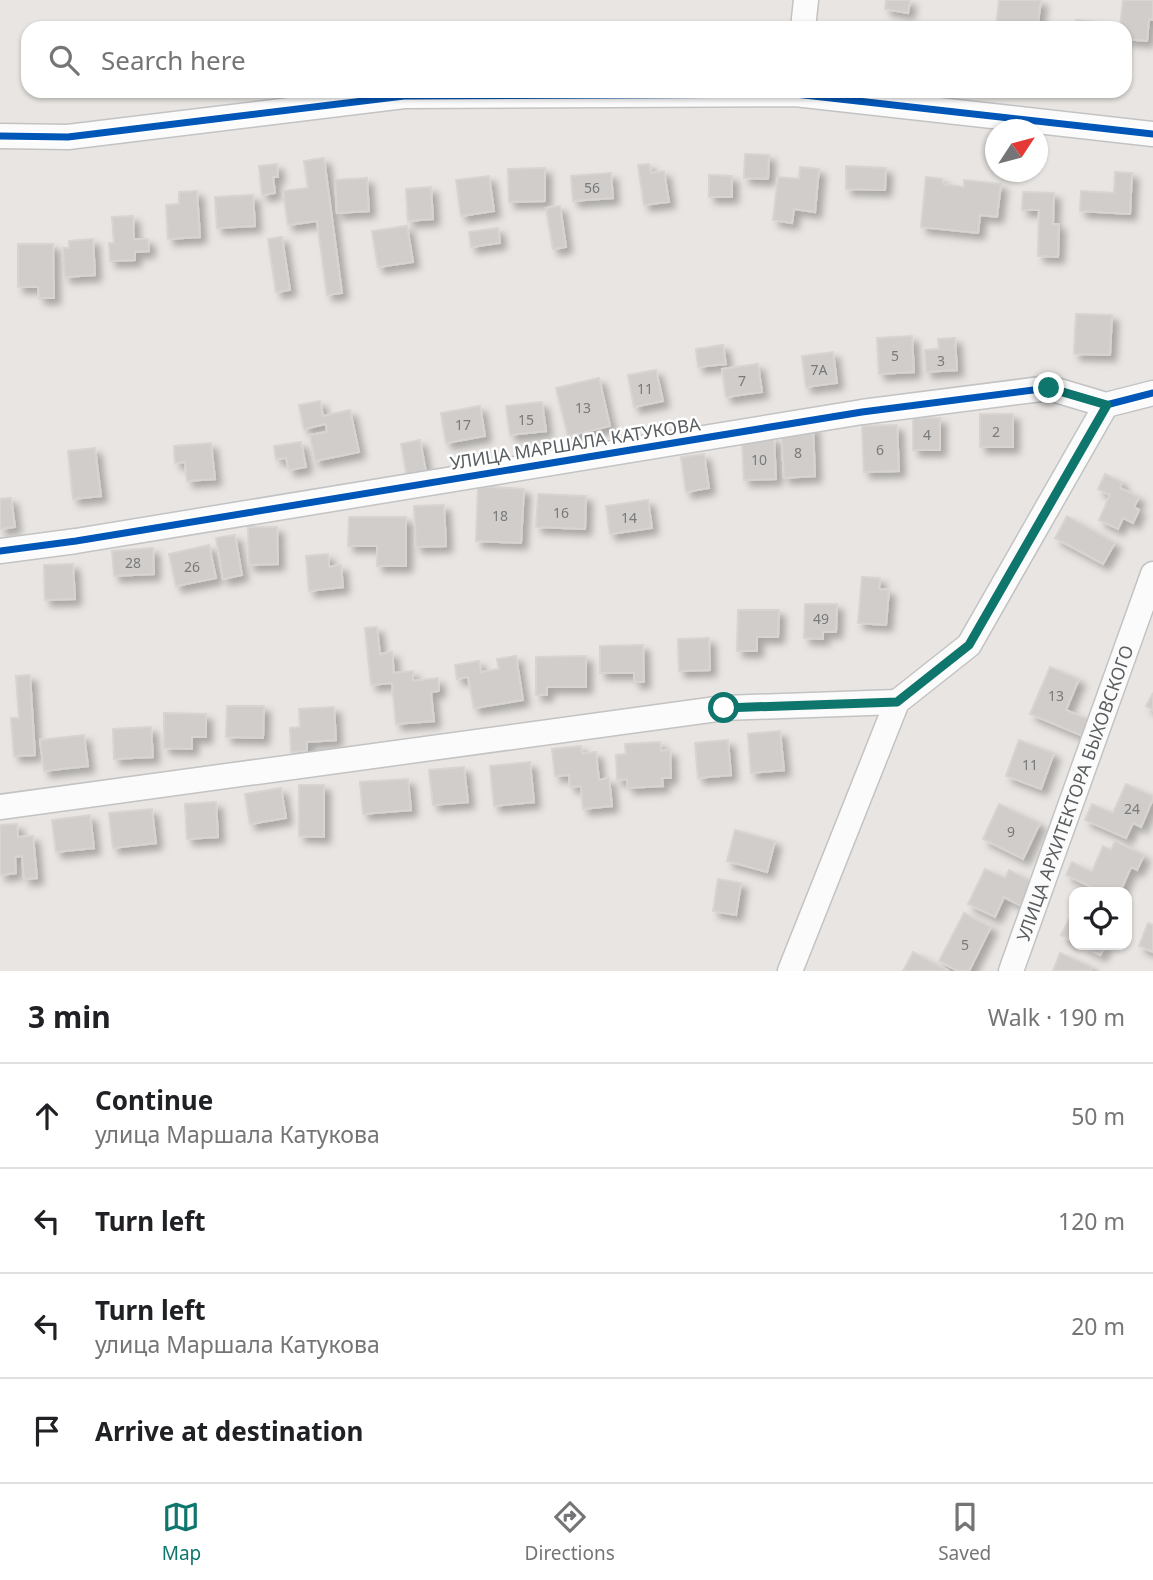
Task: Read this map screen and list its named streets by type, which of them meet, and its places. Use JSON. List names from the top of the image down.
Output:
{
  "streets": {
    "street": ["УЛИЦА МАРШАЛА КАТУКОВА", "УЛИЦА АРХИТЕКТОРА БЫХОВСКОГО"]
  },
  "house_numbers": [
    "56",
    "5",
    "3",
    "7А",
    "7",
    "11",
    "13",
    "15",
    "17",
    "2",
    "4",
    "6",
    "8",
    "10",
    "16",
    "18",
    "14",
    "28",
    "26",
    "49",
    "13",
    "11",
    "24",
    "9",
    "5"
  ],
  "north": "top right",
  "page": {
    "search": "Search here",
    "heading": ["3 min", "Walk · 190 m"],
    "list": [
      ["Continue", "улица Маршала Катукова", "50 m"],
      ["Turn left", "120 m"],
      ["Turn left", "улица Маршала Катукова", "20 m"],
      "Arrive at destination"
    ],
    "nav": ["Map", "Directions", "Saved"]
  }
}
